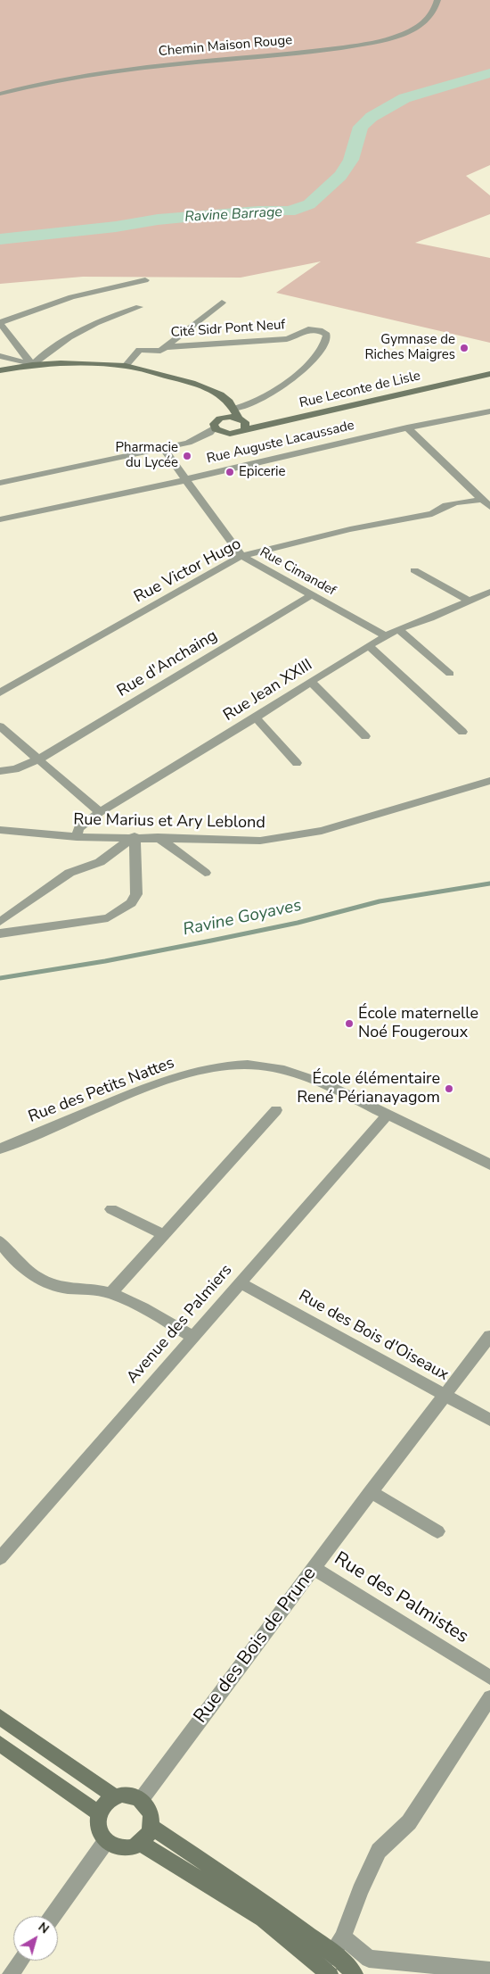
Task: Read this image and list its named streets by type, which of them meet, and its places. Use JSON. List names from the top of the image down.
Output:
{
  "streets": {
    "main road": ["Rue Leconte de Lisle"],
    "street": [
      "Chemin Maison Rouge",
      "Cité Sidr Pont Neuf",
      "Rue Auguste Lacaussade",
      "Rue Victor Hugo",
      "Rue Cimandef",
      "Rue d'Anchaing",
      "Rue Jean XXIII",
      "Rue Marius et Ary Leblond",
      "Rue des Petits Nattes",
      "Avenue des Palmiers",
      "Rue des Bois d'Oiseaux",
      "Rue des Palmistes",
      "Rue des Bois de Prune"
    ]
  },
  "crossings": [
    ["Rue Auguste Lacaussade", "Rue Cimandef"],
    ["Rue Victor Hugo", "Rue Cimandef"],
    ["Rue Cimandef", "Rue d'Anchaing"],
    ["Rue Cimandef", "Rue Jean XXIII"],
    ["Rue Jean XXIII", "Rue Marius et Ary Leblond"],
    ["Rue des Petits Nattes", "Avenue des Palmiers"],
    ["Avenue des Palmiers", "Rue des Bois d'Oiseaux"],
    ["Rue des Bois d'Oiseaux", "Rue des Bois de Prune"],
    ["Rue des Palmistes", "Rue des Bois de Prune"]
  ],
  "water": ["Ravine Barrage", "Ravine Goyaves"],
  "places": [
    "Gymnase de Riches Maigres",
    "Pharmacie du Lycée",
    "Epicerie",
    "École maternelle Noé Fougeroux",
    "École élémentaire René Périanayagom"
  ],
  "north": "top right"
}
